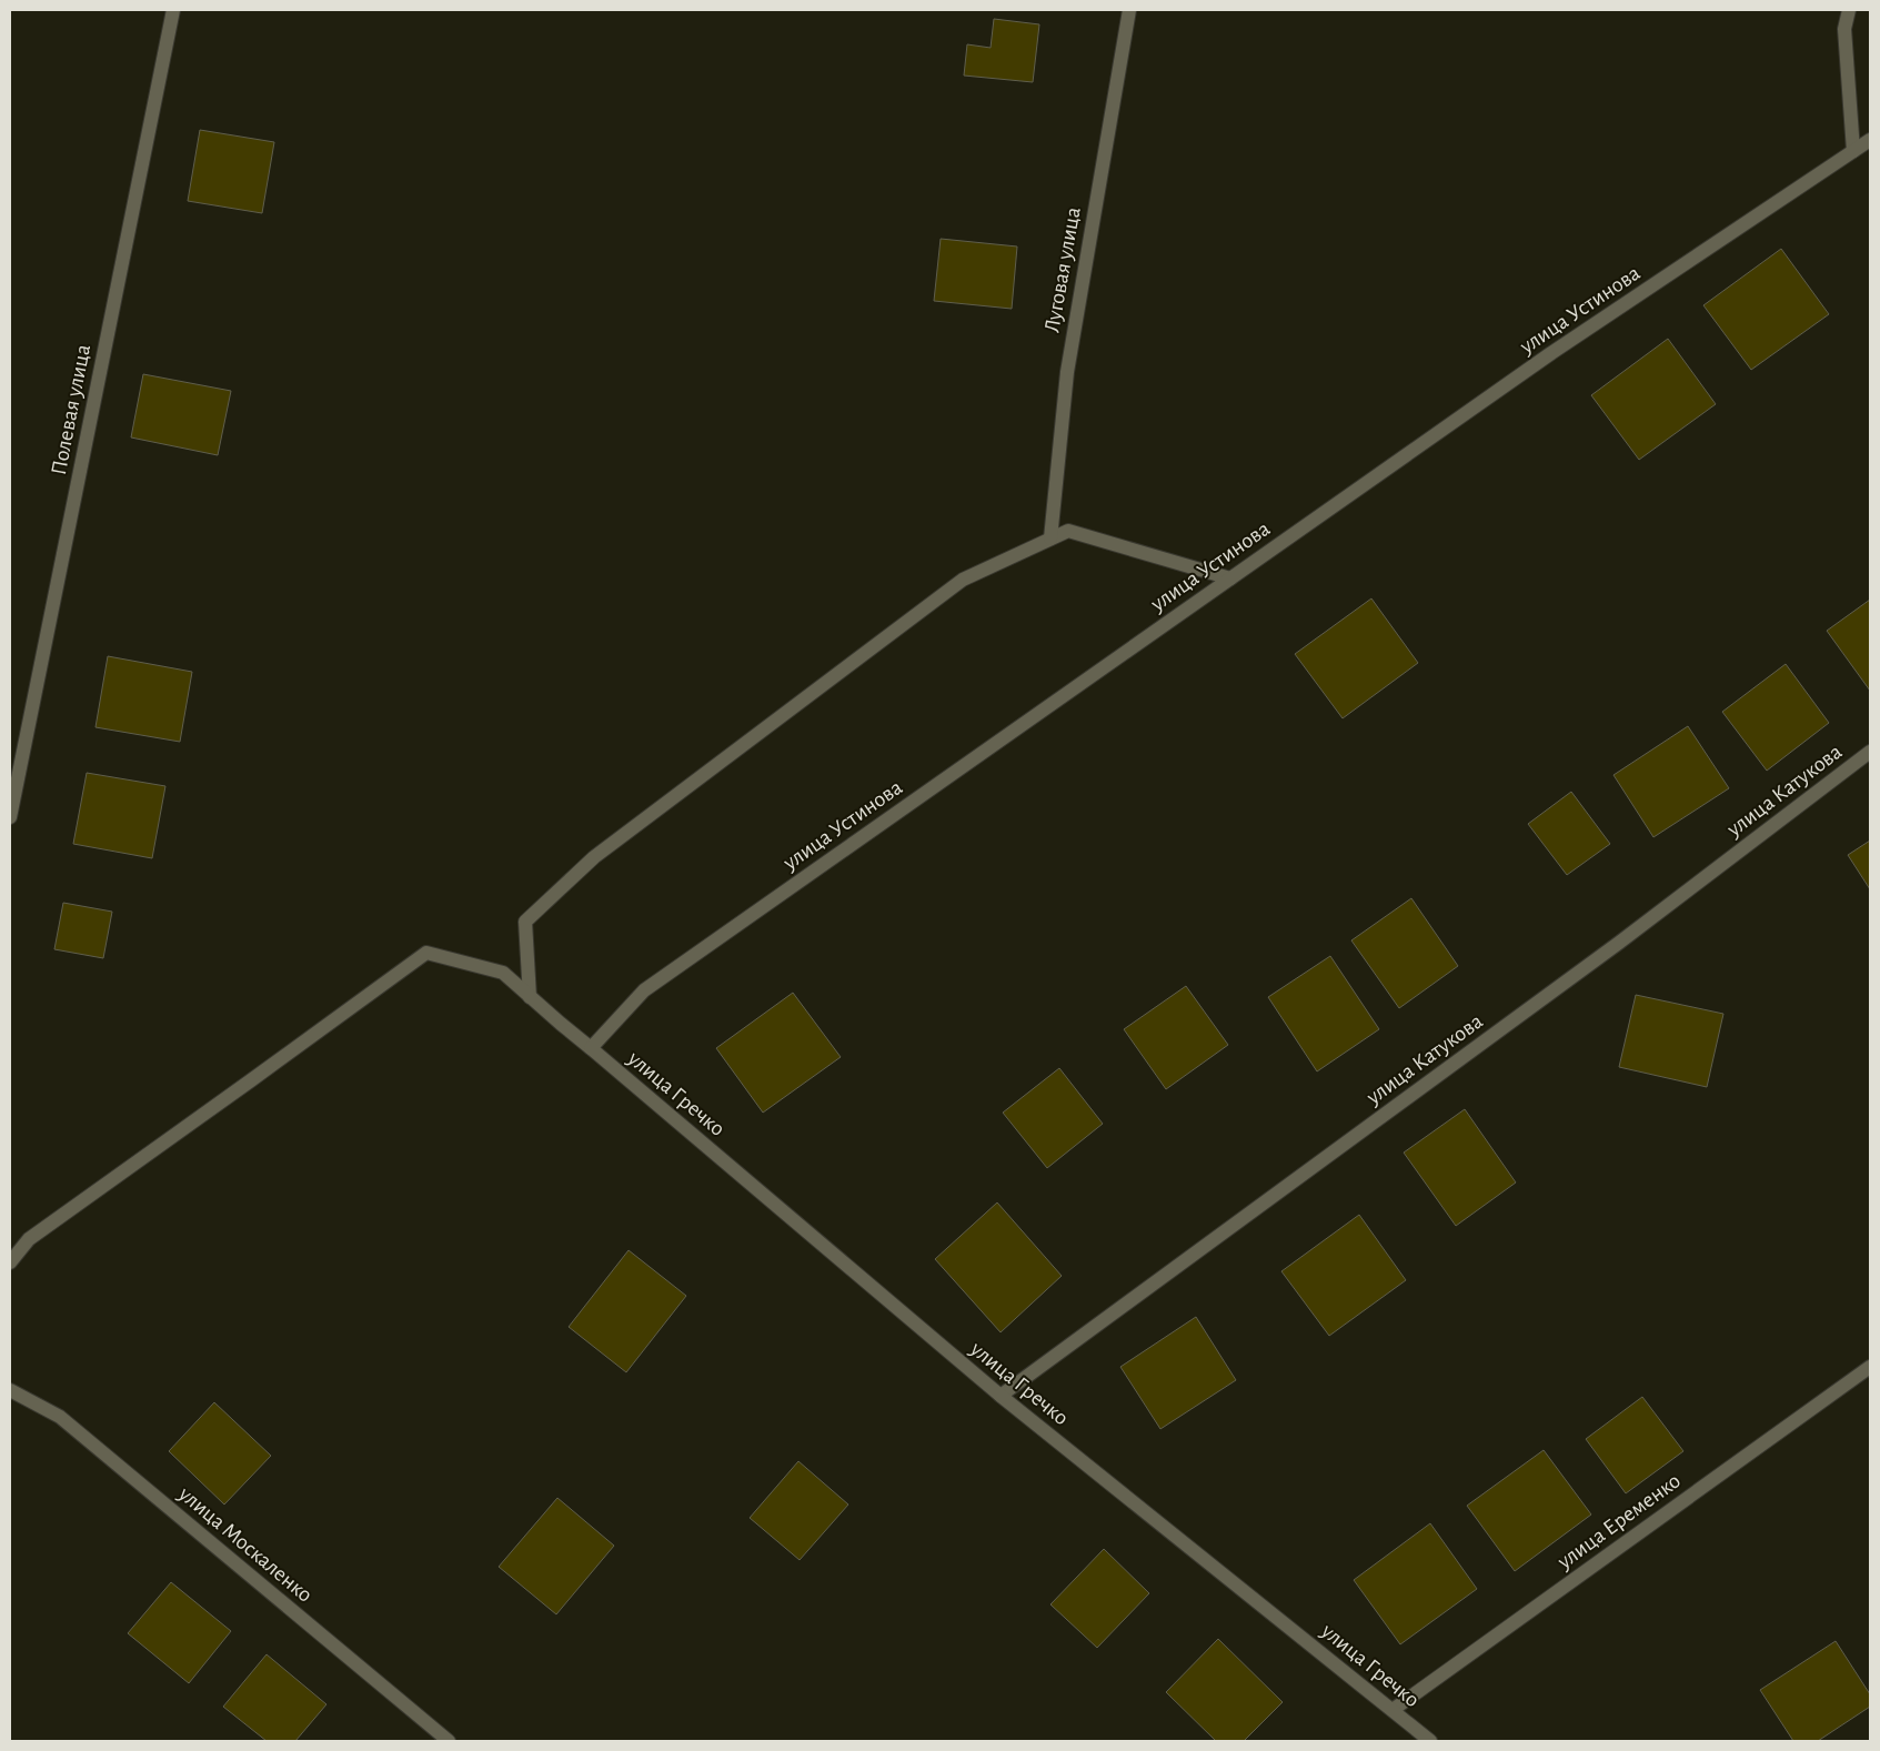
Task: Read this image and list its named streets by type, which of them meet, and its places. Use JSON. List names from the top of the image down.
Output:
{
  "streets": {
    "street": [
      "Луговая улица",
      "улица Устинова",
      "Полевая улица",
      "улица Катукова",
      "улица Гречко",
      "улица Еременко",
      "улица Москаленко"
    ]
  },
  "crossings": [
    ["улица Устинова", "улица Гречко"],
    ["улица Катукова", "улица Гречко"],
    ["улица Гречко", "улица Еременко"]
  ]
}
